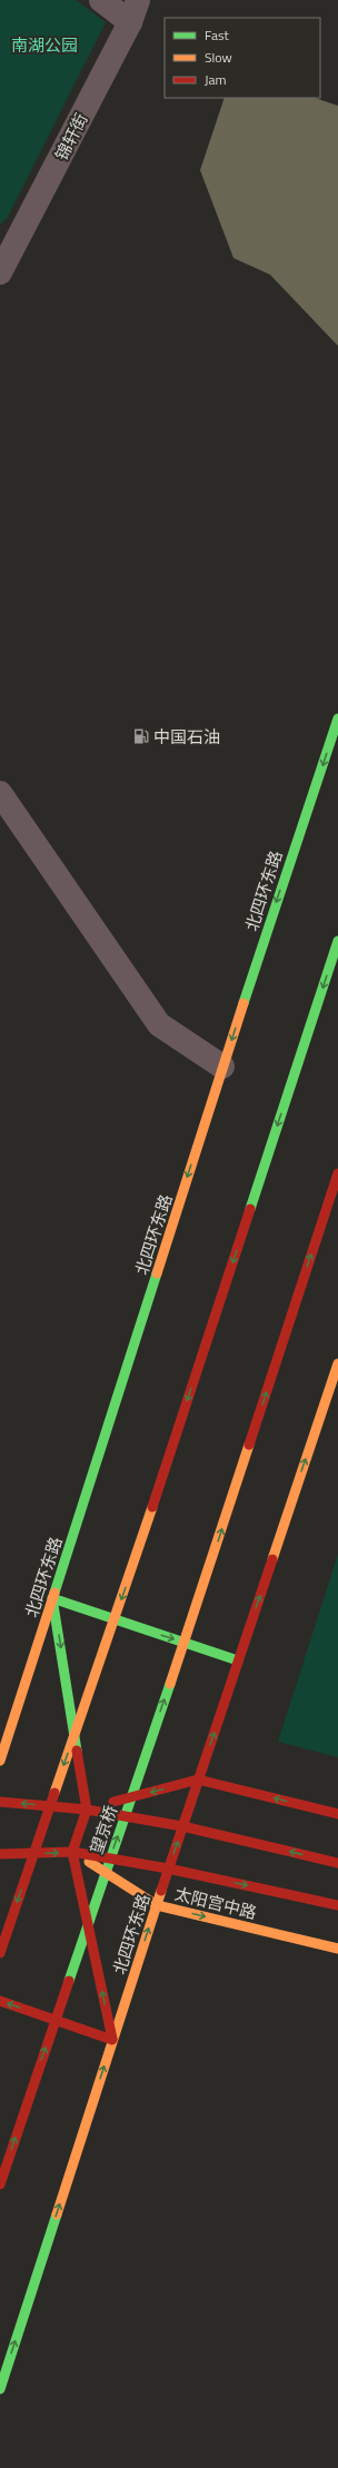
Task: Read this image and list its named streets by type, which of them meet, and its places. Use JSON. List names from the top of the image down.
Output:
{
  "streets": {
    "main road": ["北四环东路", "望京桥", "太阳宫中路"],
    "street": ["锦轩街"]
  },
  "crossings": [
    ["北四环东路", "太阳宫中路"]
  ],
  "parks": ["南湖公园"],
  "places": {
    "fuel station": ["中国石油"]
  },
  "legend": ["Fast", "Slow", "Jam"]
}
